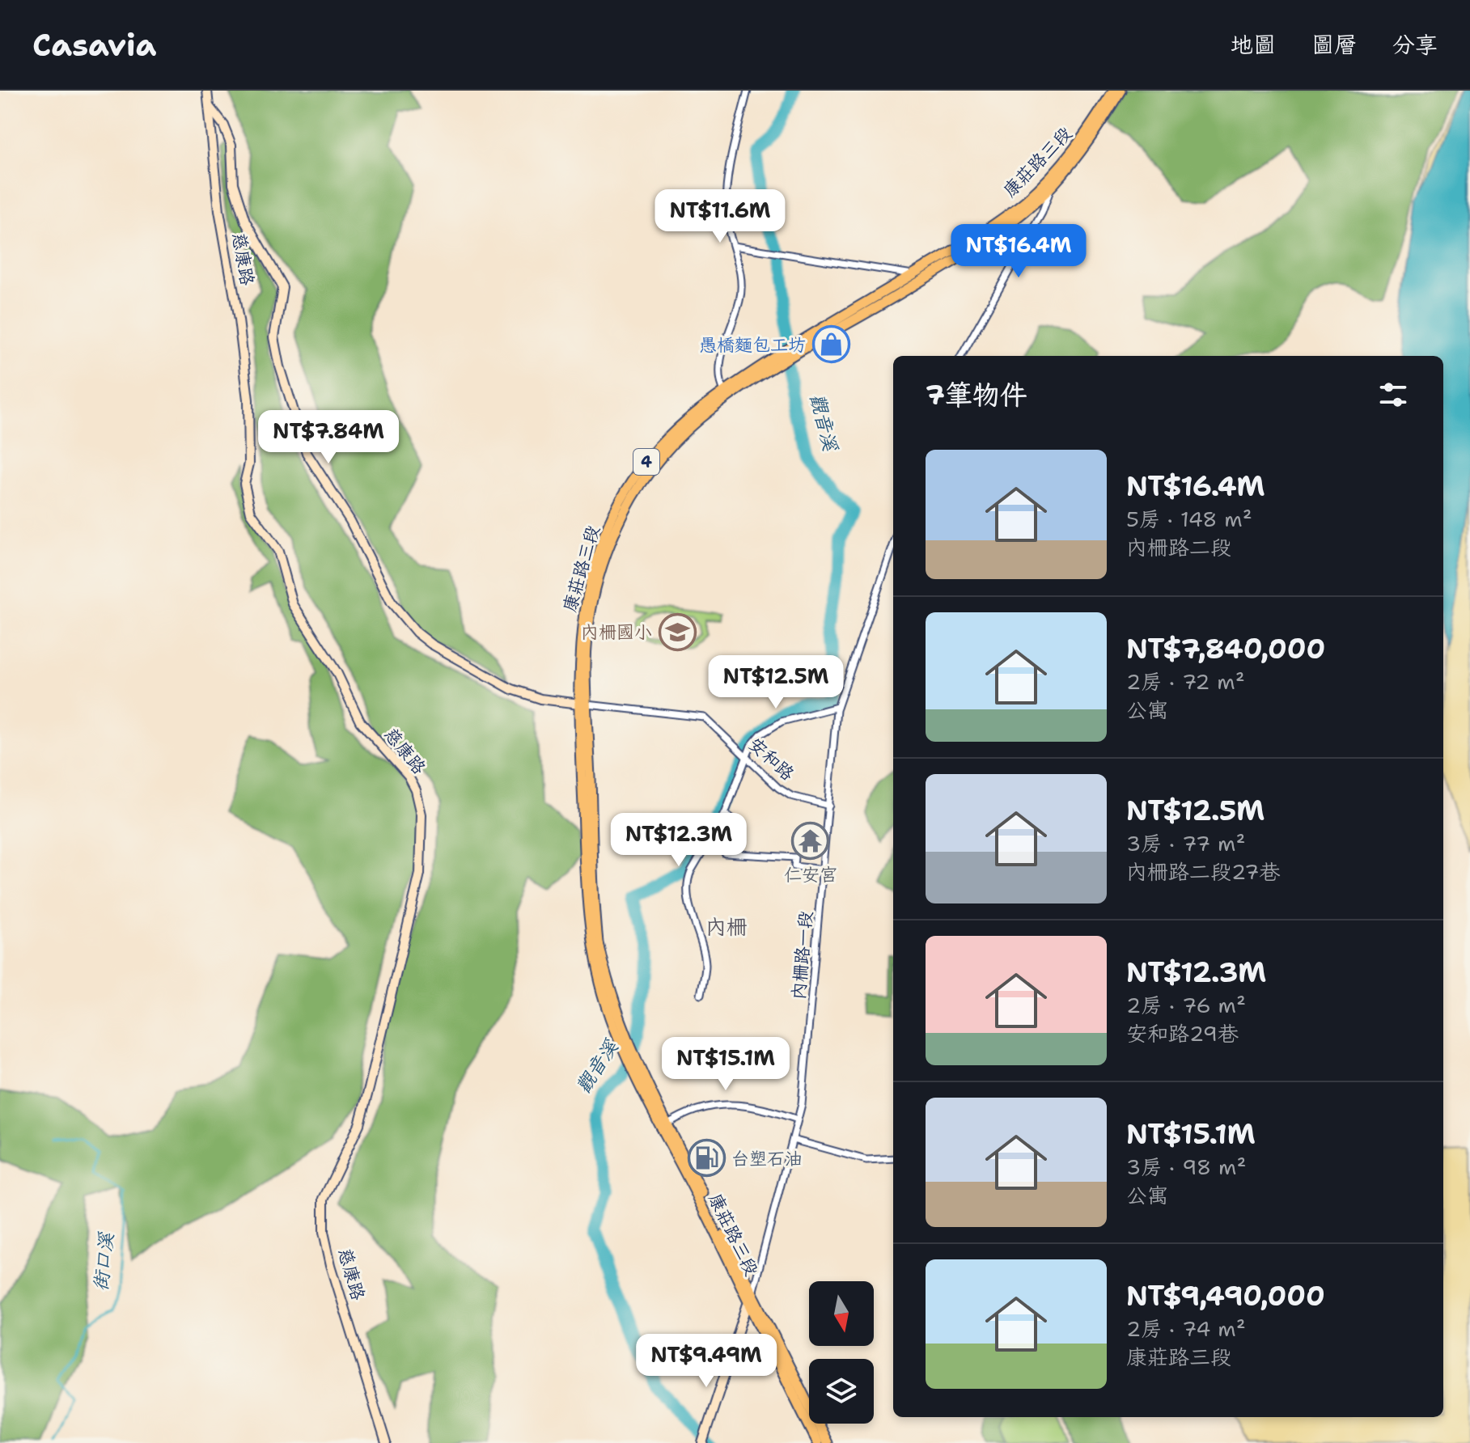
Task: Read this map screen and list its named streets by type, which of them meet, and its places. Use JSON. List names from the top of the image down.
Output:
{
  "streets": {
    "main road": ["康莊路三段", "4"],
    "street": ["慈康路", "安和路", "內柵路一段"]
  },
  "crossings": [
    ["康莊路三段", "4"],
    ["康莊路三段", "安和路"],
    ["康莊路三段", "內柵路一段"],
    ["4", "內柵路一段"],
    ["安和路", "內柵路一段"]
  ],
  "districts": ["內柵"],
  "water": ["觀音溪", "街口溪"],
  "places": {
    "shop": ["愚橋麵包工坊"],
    "school or university": ["內柵國小"],
    "temple": ["仁安宮"],
    "fuel station": ["台塑石油"]
  },
  "north": "bottom",
  "page": {
    "header": "Casavia",
    "nav": ["地圖", "圖層", "分享"],
    "price": [
      "NT$11.6M",
      "NT$16.4M",
      "NT$7.84M",
      "NT$12.5M",
      "NT$12.3M",
      "NT$15.1M",
      "NT$9.49M"
    ],
    "heading": "7筆物件",
    "list": [
      {
        "name": "NT$16.4M",
        "note": "5房 · 148 m² · 內柵路二段"
      },
      {
        "name": "NT$7,840,000",
        "note": "2房 · 72 m² · 公寓"
      },
      {
        "name": "NT$12.5M",
        "note": "3房 · 77 m² · 內柵路二段27巷"
      },
      {
        "name": "NT$12.3M",
        "note": "2房 · 76 m² · 安和路29巷"
      },
      {
        "name": "NT$15.1M",
        "note": "3房 · 98 m² · 公寓"
      },
      {
        "name": "NT$9,490,000",
        "note": "2房 · 74 m² · 康莊路三段"
      }
    ]
  }
}
